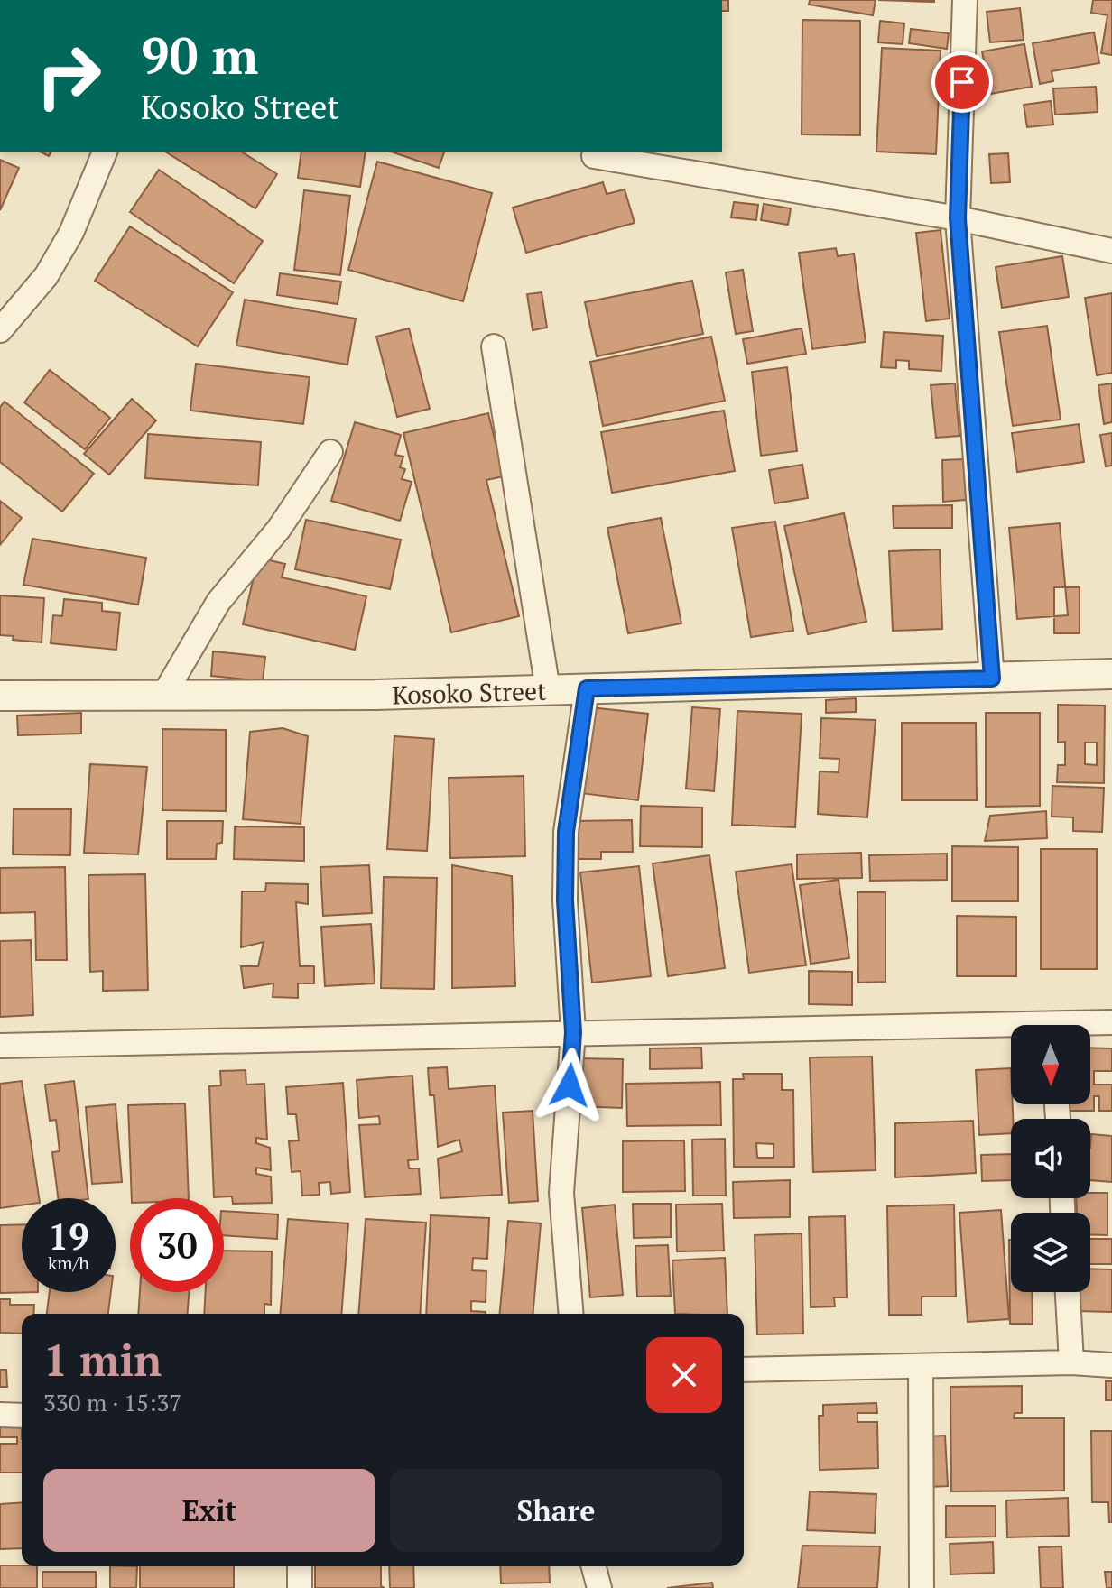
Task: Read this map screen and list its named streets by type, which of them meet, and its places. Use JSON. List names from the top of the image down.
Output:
{
  "streets": {
    "street": ["Kosoko Street"]
  },
  "north": "bottom",
  "page": {
    "turn": ["90 m", "Kosoko Street"],
    "speed": "19 km/h",
    "limit": "30",
    "heading": ["1 min", "330 m · 15:37"],
    "buttons": ["Exit", "Share"]
  }
}
